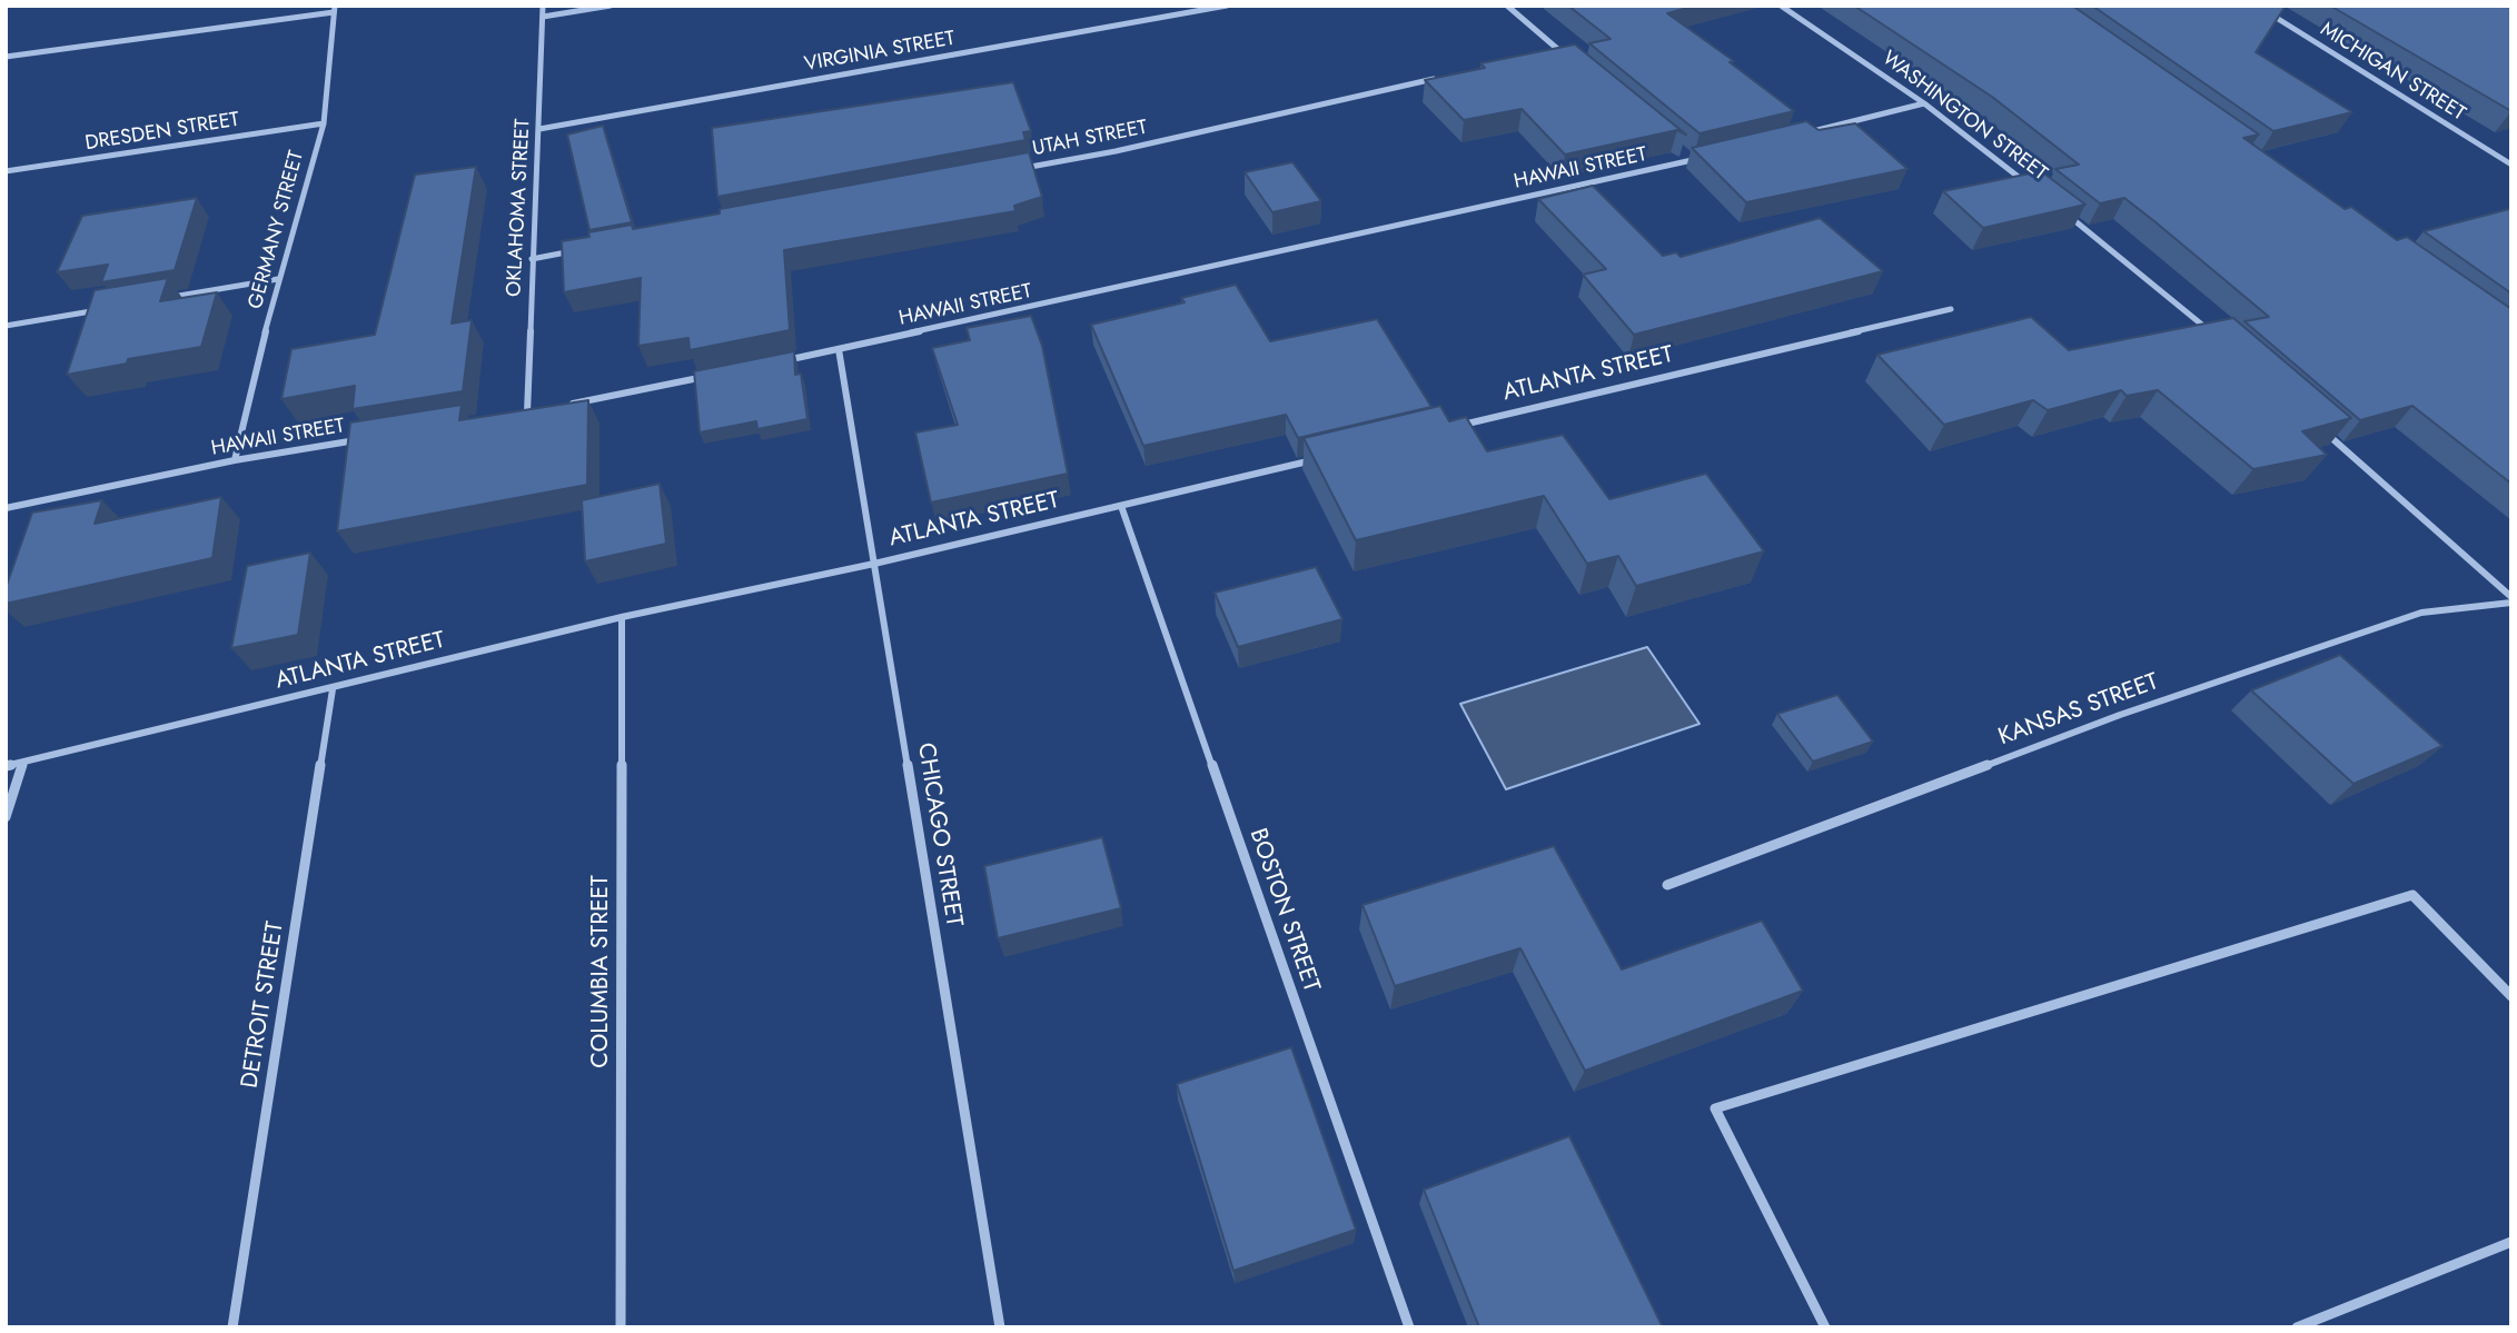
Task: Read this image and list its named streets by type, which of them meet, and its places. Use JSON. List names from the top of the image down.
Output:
{
  "streets": {
    "street": [
      "VIRGINIA STREET",
      "MICHIGAN STREET",
      "WASHINGTON STREET",
      "DRESDEN STREET",
      "UTAH STREET",
      "HAWAII STREET",
      "OKLAHOMA STREET",
      "GERMANY STREET",
      "ATLANTA STREET",
      "KANSAS STREET",
      "CHICAGO STREET",
      "BOSTON STREET",
      "COLUMBIA STREET",
      "DETROIT STREET"
    ]
  },
  "crossings": [
    ["VIRGINIA STREET", "OKLAHOMA STREET"],
    ["DRESDEN STREET", "GERMANY STREET"],
    ["HAWAII STREET", "GERMANY STREET"],
    ["HAWAII STREET", "CHICAGO STREET"],
    ["ATLANTA STREET", "CHICAGO STREET"],
    ["ATLANTA STREET", "BOSTON STREET"],
    ["ATLANTA STREET", "COLUMBIA STREET"],
    ["ATLANTA STREET", "DETROIT STREET"]
  ]
}
